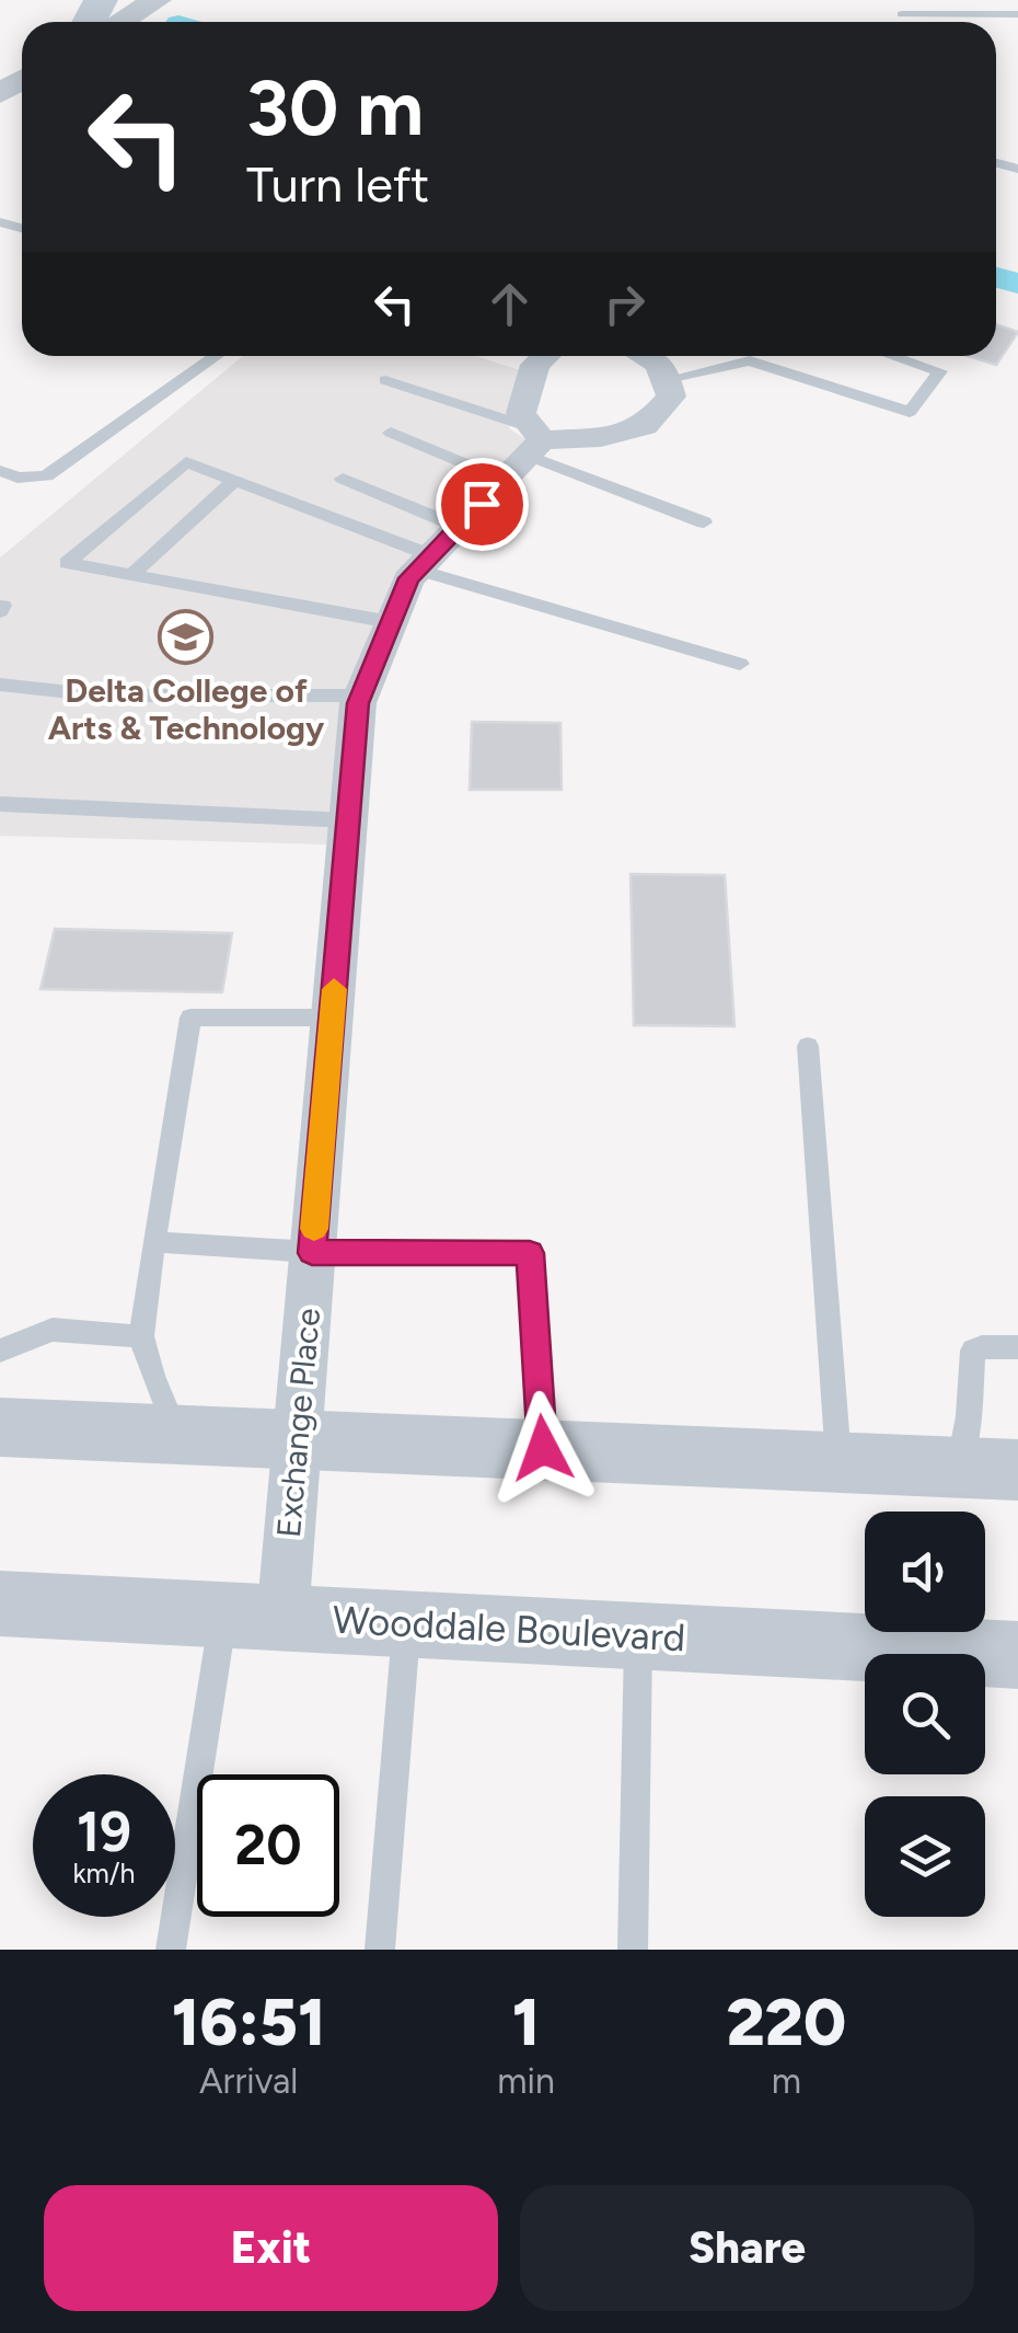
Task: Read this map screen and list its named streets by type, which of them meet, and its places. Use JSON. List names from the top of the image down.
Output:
{
  "streets": {
    "street": ["Exchange Place", "Wooddale Boulevard"]
  },
  "crossings": [
    ["Exchange Place", "Wooddale Boulevard"]
  ],
  "places": {
    "school or university": ["Delta College of Arts & Technology"]
  },
  "page": {
    "turn": ["30 m", "Turn left"],
    "speed": "19 km/h",
    "limit": "20",
    "eta": [
      "16:51",
      "Arrival",
      "1",
      "min",
      "220",
      "m"
    ],
    "buttons": ["Exit", "Share"]
  }
}
